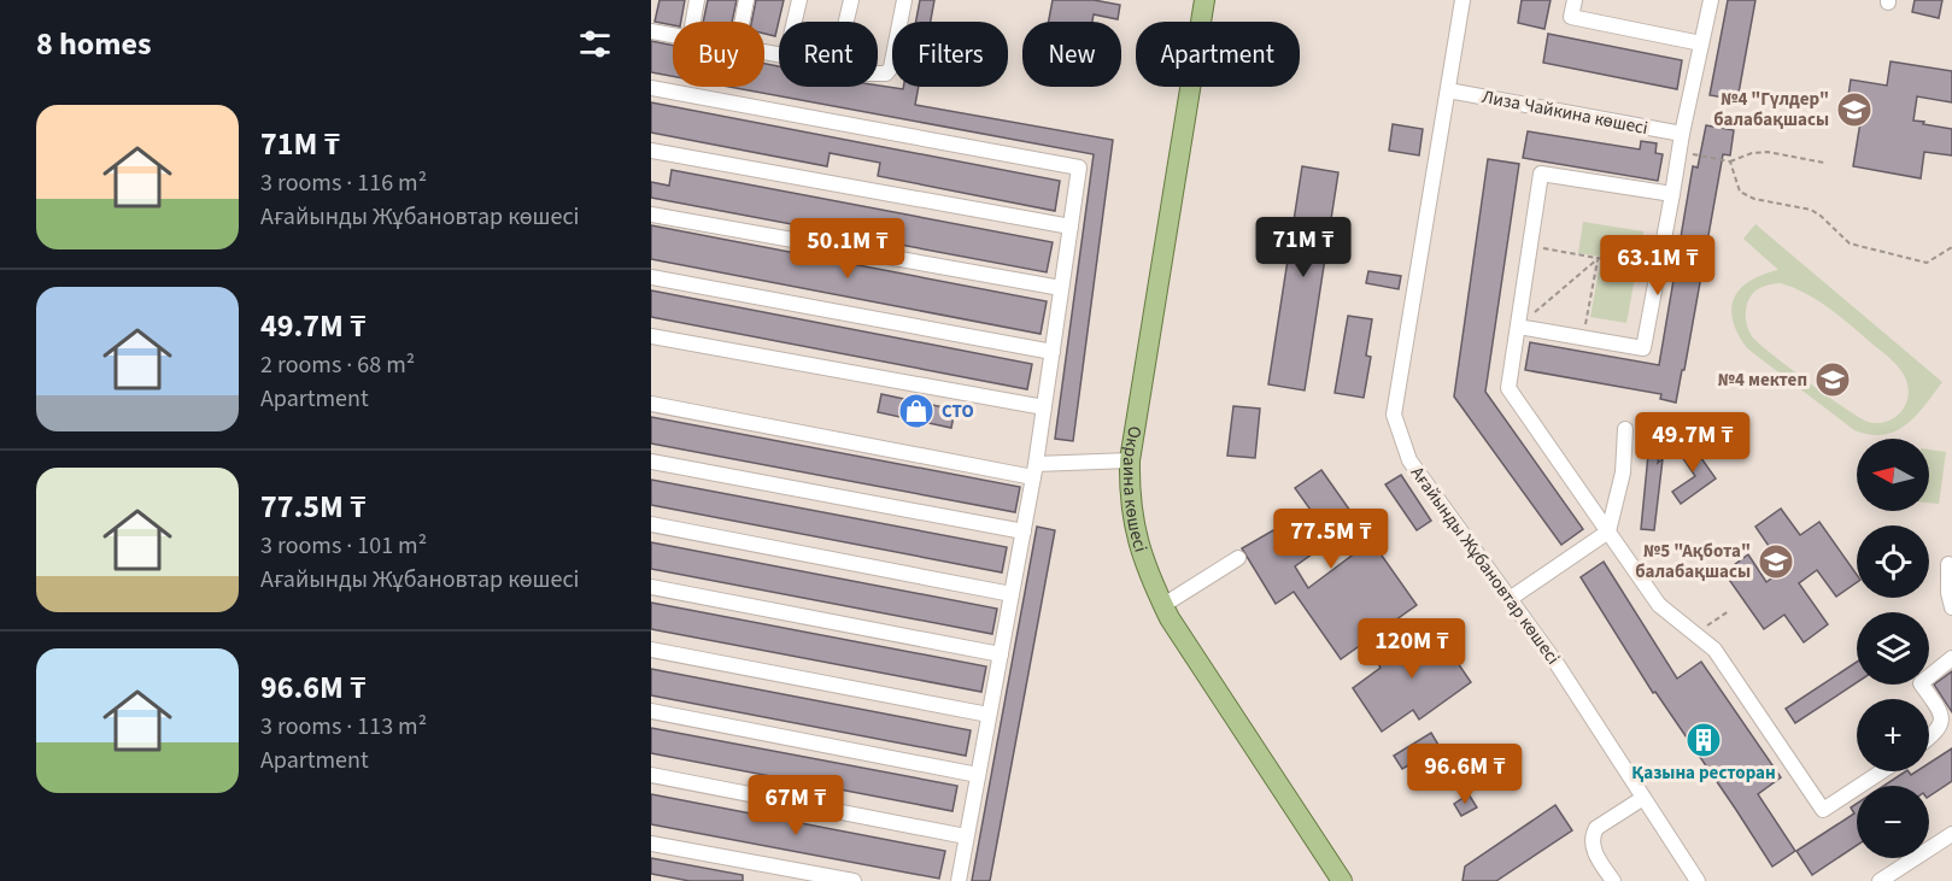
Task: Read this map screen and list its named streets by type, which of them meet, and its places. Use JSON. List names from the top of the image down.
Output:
{
  "streets": {
    "main road": ["Окраина көшесі"],
    "street": ["Лиза Чайкина көшесі", "Ағайынды Жұбановтар көшесі"]
  },
  "crossings": [
    ["Лиза Чайкина көшесі", "Ағайынды Жұбановтар көшесі"]
  ],
  "places": {
    "school or university": ["№4 \"Гүлдер\" балабақшасы", "№4 мектеп", "№5 \"Ақбота\" балабақшасы"],
    "shop": ["СТО"],
    "building": ["Қазына ресторан"]
  },
  "north": "left",
  "page": {
    "heading": "8 homes",
    "chip": [
      "Buy",
      "Rent",
      "Filters",
      "New",
      "Apartment"
    ],
    "list": [
      {
        "name": "71M ₸",
        "note": "3 rooms · 116 m² · Ағайынды Жұбановтар көшесі"
      },
      {
        "name": "49.7M ₸",
        "note": "2 rooms · 68 m² · Apartment"
      },
      {
        "name": "77.5M ₸",
        "note": "3 rooms · 101 m² · Ағайынды Жұбановтар көшесі"
      },
      {
        "name": "96.6M ₸",
        "note": "3 rooms · 113 m² · Apartment"
      }
    ],
    "price": [
      "71M ₸",
      "50.1M ₸",
      "63.1M ₸",
      "49.7M ₸",
      "77.5M ₸",
      "120M ₸",
      "96.6M ₸",
      "67M ₸"
    ],
    "map_buttons": ["+", "−"]
  }
}
